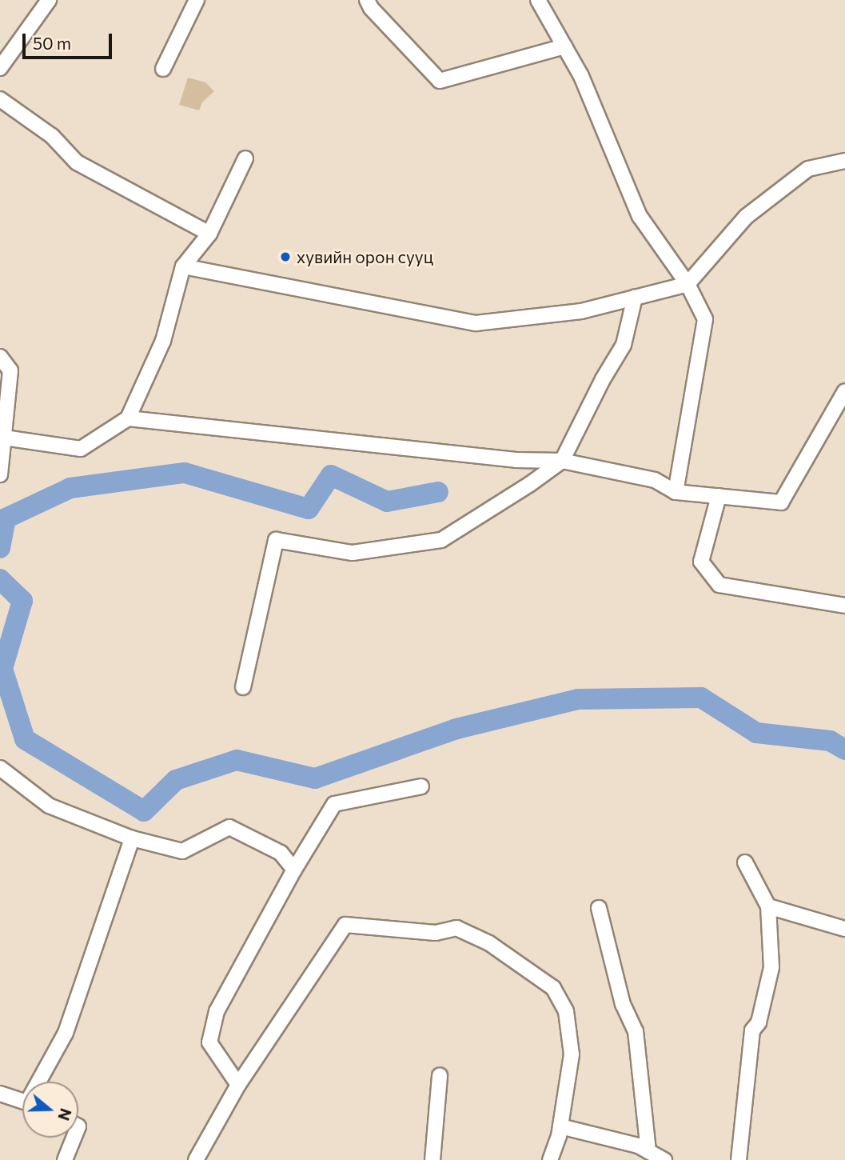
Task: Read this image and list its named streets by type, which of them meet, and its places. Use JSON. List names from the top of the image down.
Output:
{
  "places": ["хувийн орон сууц"],
  "scale_bar": "50 m",
  "north": "right"
}
